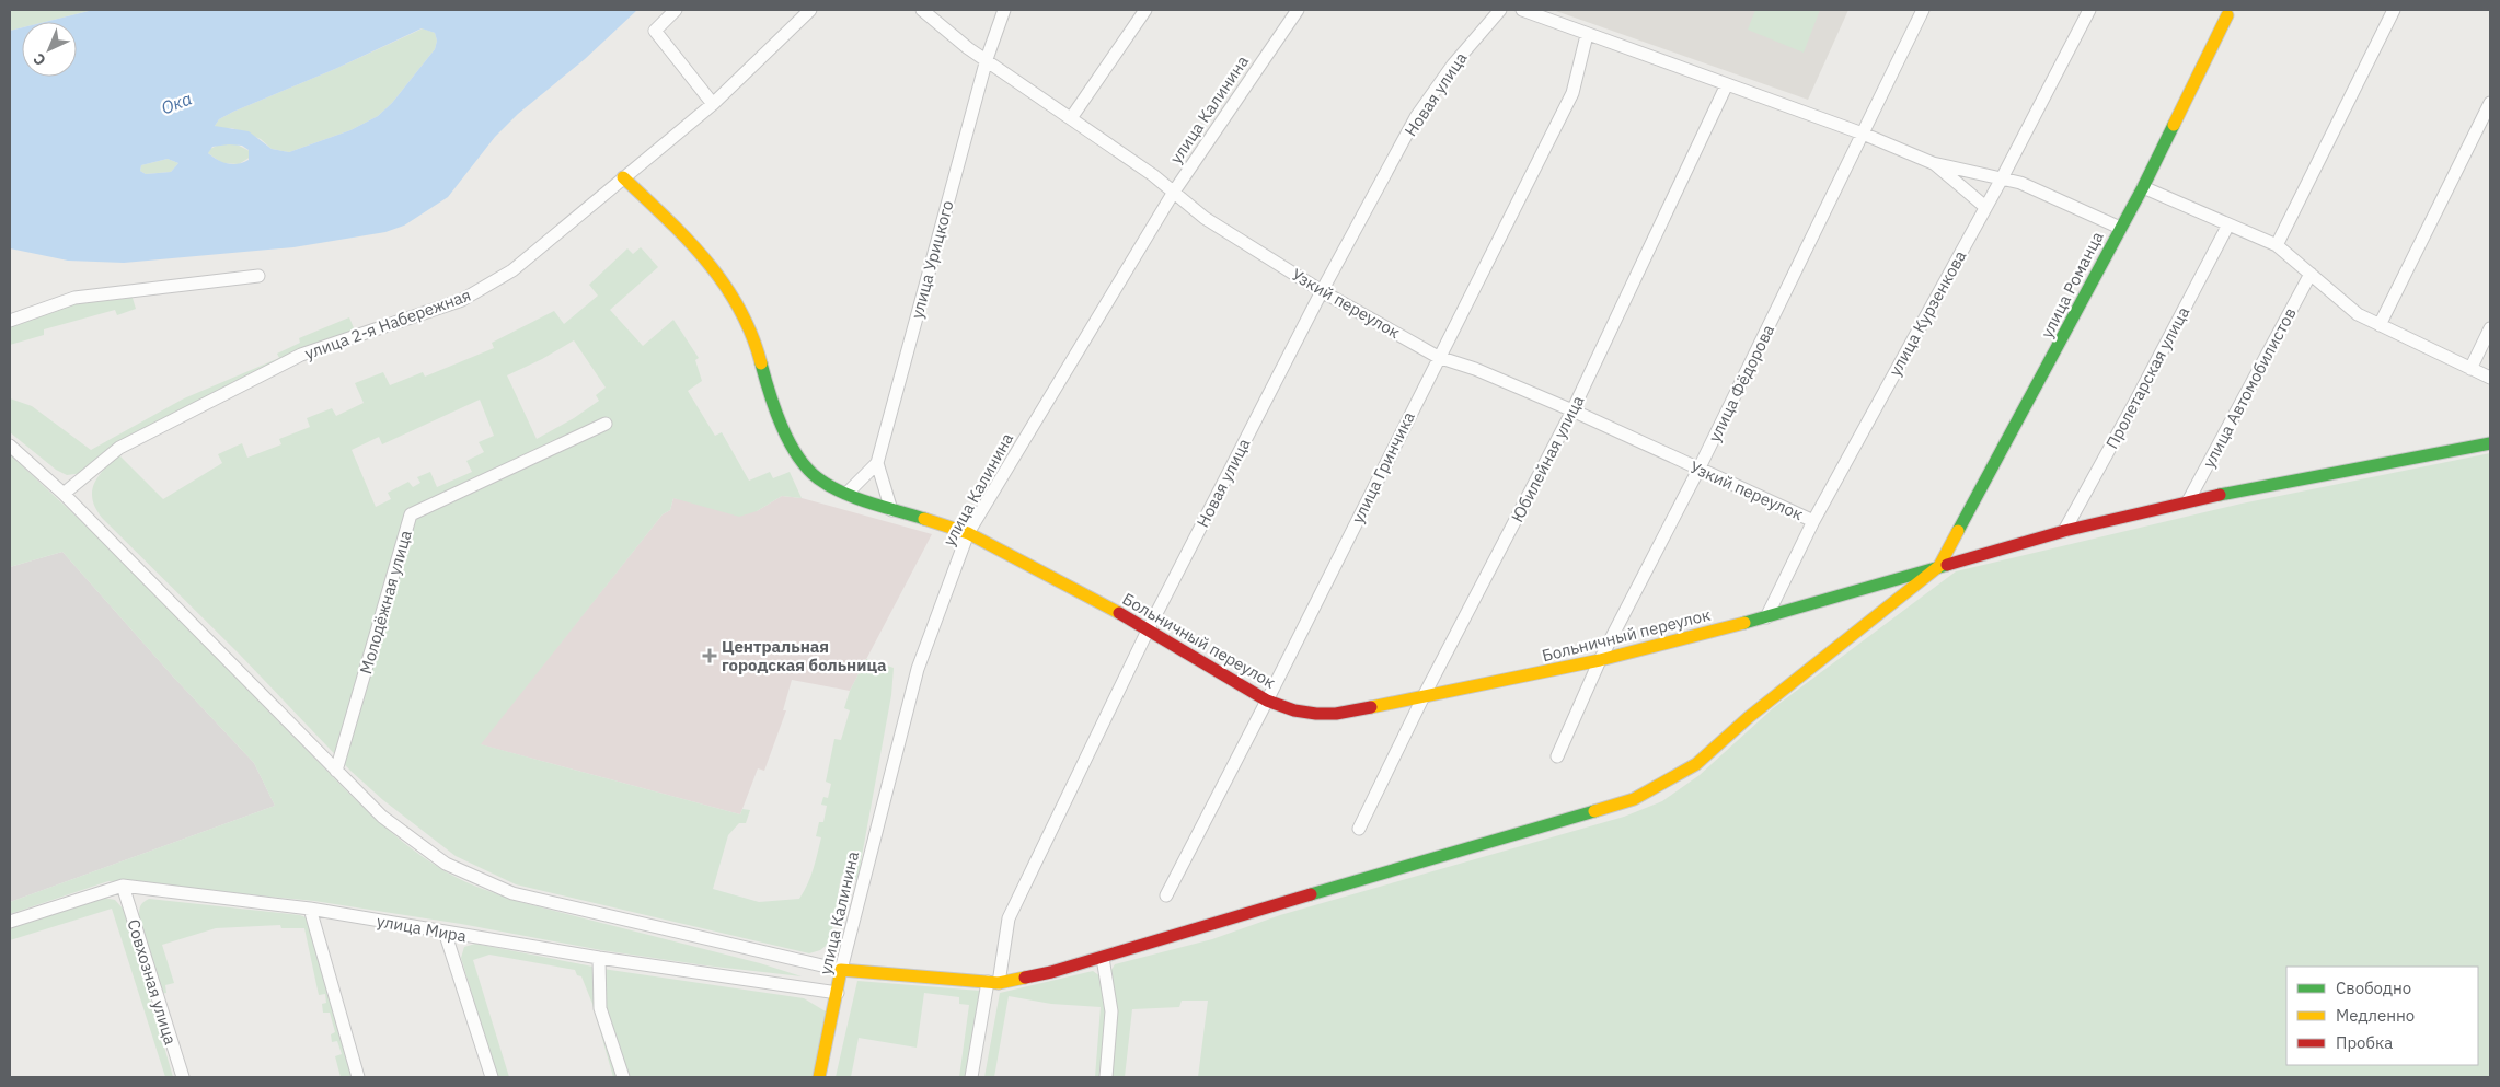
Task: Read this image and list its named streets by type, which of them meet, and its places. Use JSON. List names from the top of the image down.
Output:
{
  "streets": {
    "street": [
      "Новая улица",
      "улица Калинина",
      "улица Урицкого",
      "улица Романца",
      "Узкий переулок",
      "улица Курзенкова",
      "улица 2-я Набережная",
      "Пролетарская улица",
      "улица Фёдорова",
      "улица Автомобилистов",
      "Юбилейная улица",
      "улица Гринчика",
      "Молодёжная улица",
      "Больничный переулок",
      "улица Мира",
      "Совхозная улица"
    ]
  },
  "crossings": [
    ["Новая улица", "Узкий переулок"],
    ["Новая улица", "Больничный переулок"],
    ["улица Калинина", "Узкий переулок"],
    ["улица Калинина", "Больничный переулок"],
    ["улица Калинина", "улица Мира"],
    ["улица Урицкого", "Узкий переулок"],
    ["улица Романца", "Больничный переулок"],
    ["Узкий переулок", "улица Курзенкова"],
    ["Узкий переулок", "улица Фёдорова"],
    ["Узкий переулок", "Юбилейная улица"],
    ["Узкий переулок", "улица Гринчика"],
    ["улица Курзенкова", "Больничный переулок"],
    ["улица 2-я Набережная", "Больничный переулок"],
    ["Пролетарская улица", "Больничный переулок"],
    ["улица Фёдорова", "Больничный переулок"],
    ["улица Автомобилистов", "Больничный переулок"],
    ["Юбилейная улица", "Больничный переулок"],
    ["улица Гринчика", "Больничный переулок"],
    ["улица Мира", "Совхозная улица"]
  ],
  "water": ["Ока"],
  "places": {
    "health": ["Центральная городская больница"]
  },
  "legend": ["Свободно", "Медленно", "Пробка"],
  "north": "bottom left"
}
